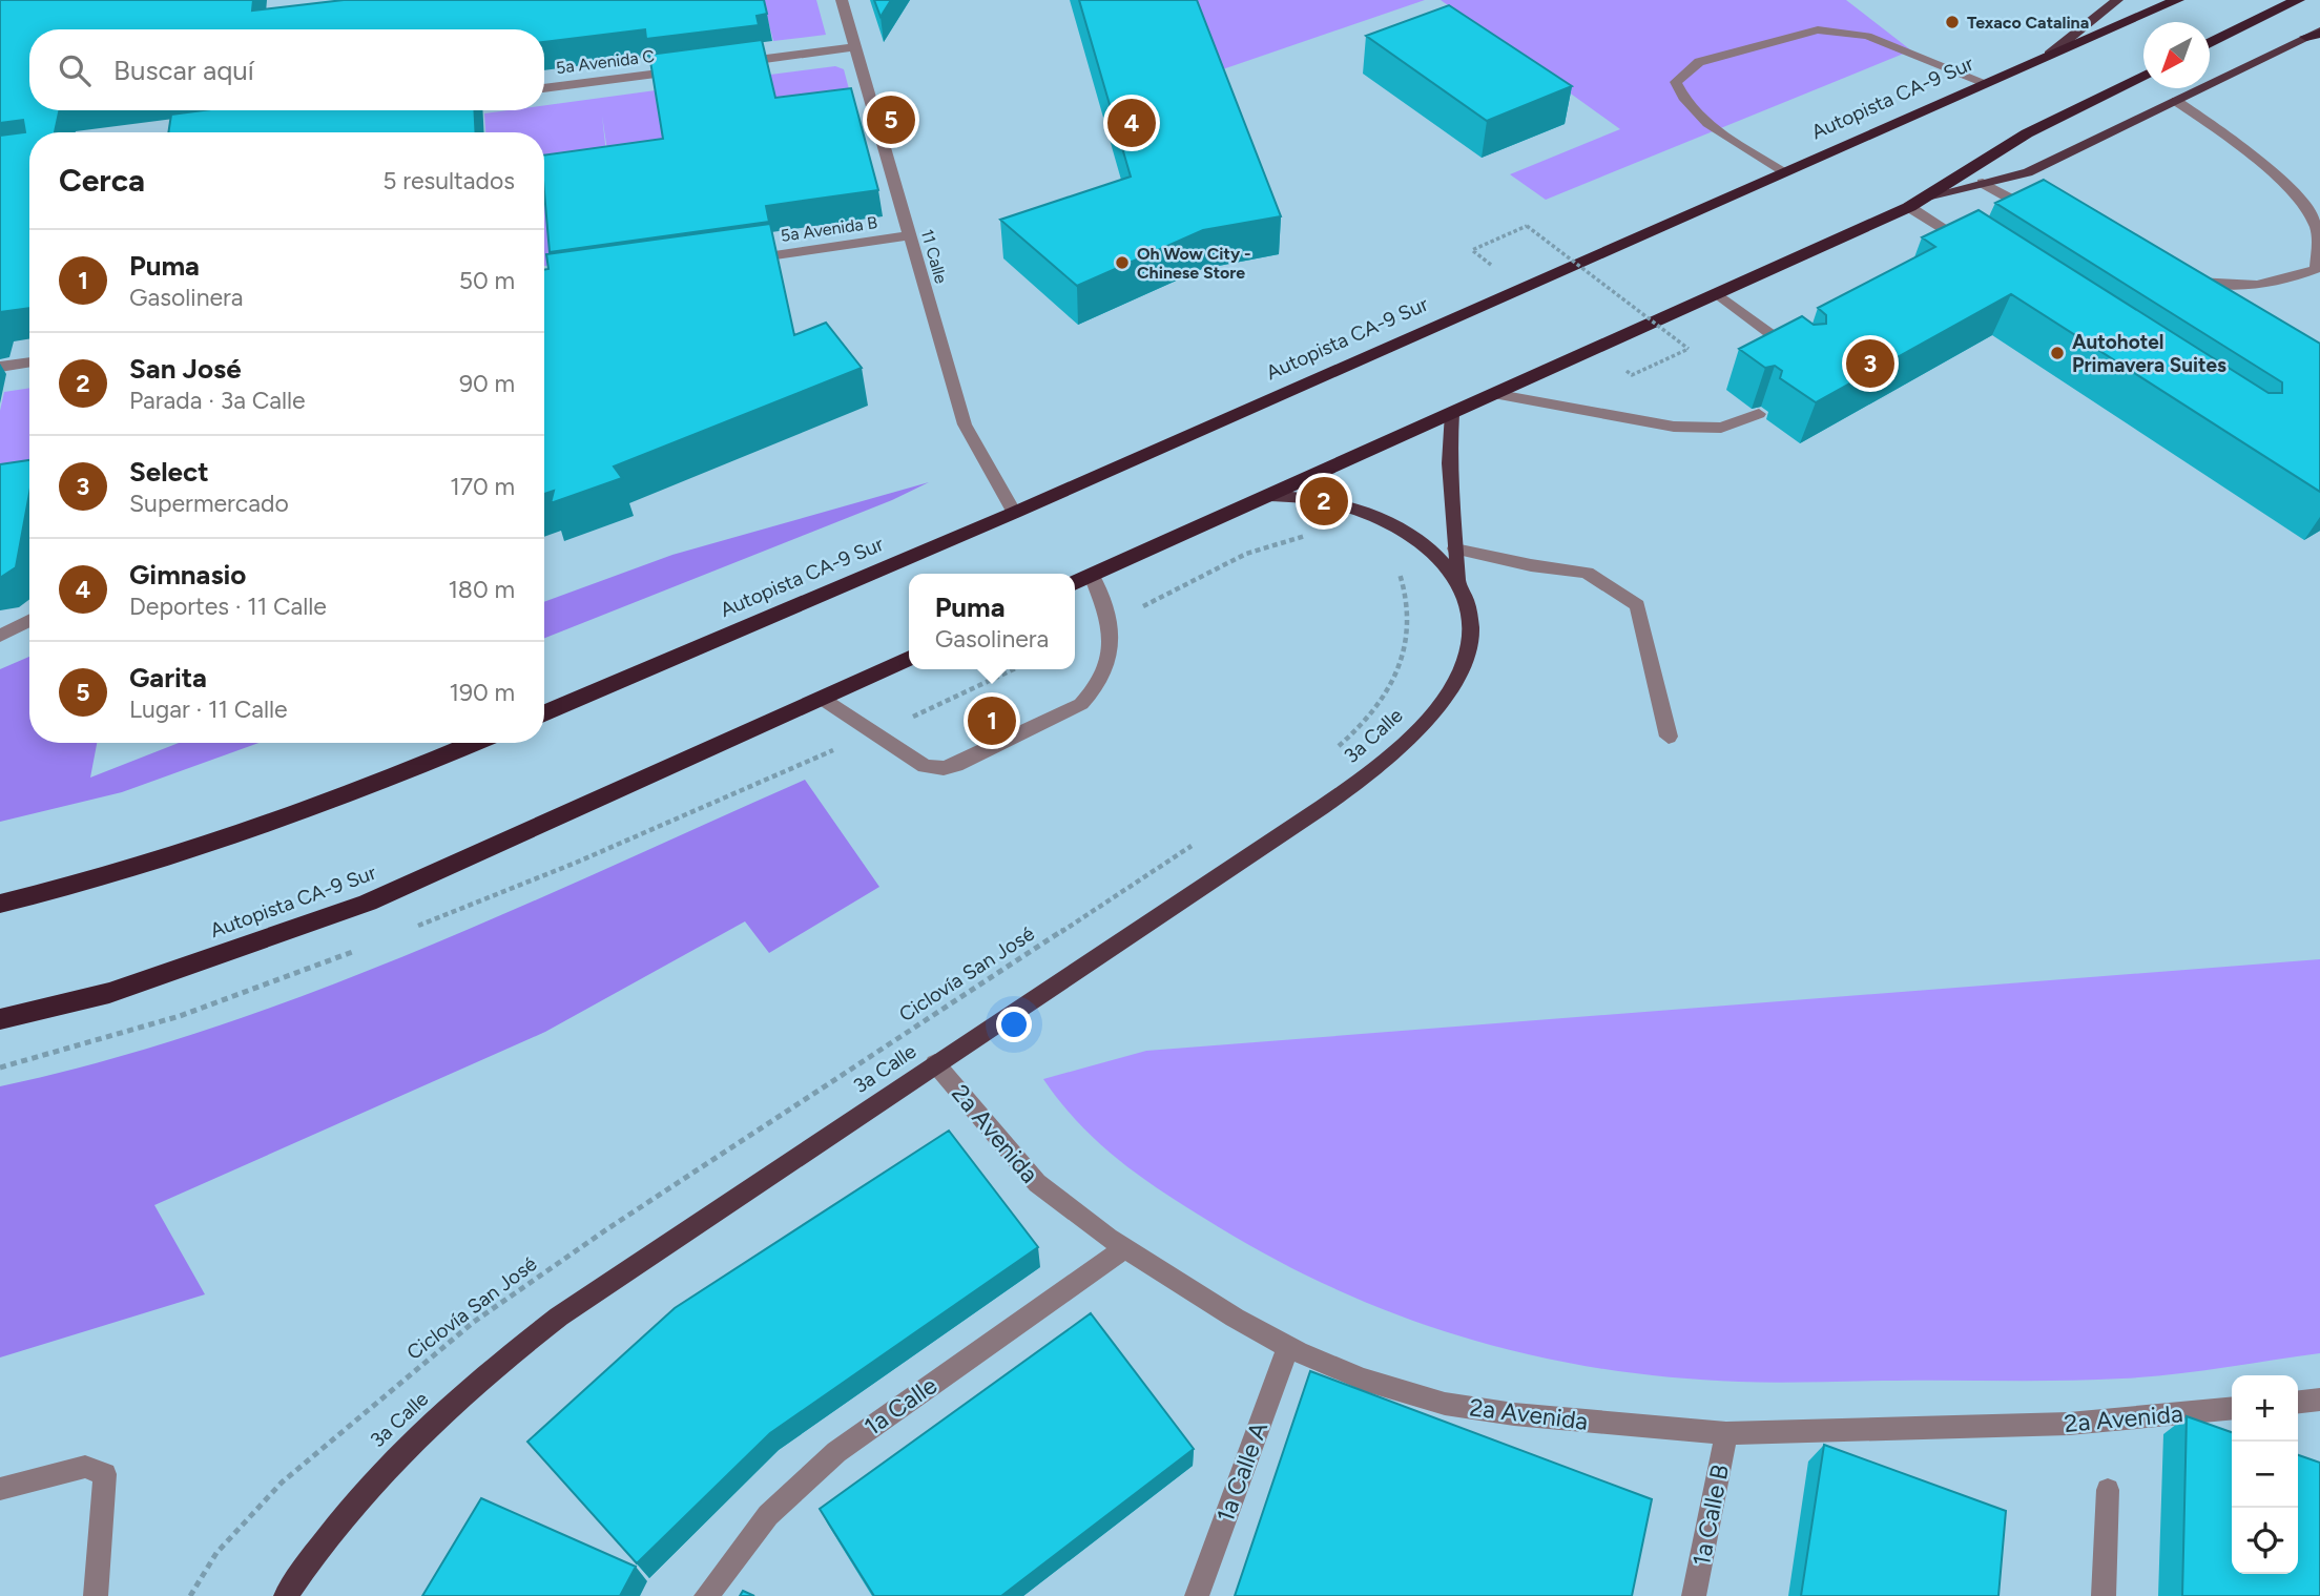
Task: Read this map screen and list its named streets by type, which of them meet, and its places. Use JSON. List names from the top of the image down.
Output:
{
  "streets": {
    "highway": ["Autopista CA-9 Sur"],
    "main road": ["3a Calle"],
    "street": [
      "5a Avenida C",
      "5a Avenida B",
      "11 Calle",
      "2a Avenida",
      "1a Calle",
      "1a Calle A",
      "1a Calle B"
    ],
    "path": ["Ciclovía San José"]
  },
  "crossings": [
    ["Autopista CA-9 Sur", "11 Calle"],
    ["5a Avenida B", "11 Calle"],
    ["3a Calle", "2a Avenida"],
    ["2a Avenida", "1a Calle"],
    ["2a Avenida", "1a Calle A"],
    ["2a Avenida", "1a Calle B"]
  ],
  "places": ["Texaco Catalina", "Oh Wow City - Chinese Store", "Autohotel Primavera Suites"],
  "north": "bottom left",
  "page": {
    "search": "Buscar aquí",
    "pins": [
      "5",
      "4",
      "3",
      "2",
      "1"
    ],
    "heading": ["Cerca", "5 resultados"],
    "list": [
      {
        "mark": "1",
        "name": "Puma",
        "note": "Gasolinera",
        "value": "50 m"
      },
      {
        "mark": "2",
        "name": "San José",
        "note": "Parada · 3a Calle",
        "value": "90 m"
      },
      {
        "mark": "3",
        "name": "Select",
        "note": "Supermercado",
        "value": "170 m"
      },
      {
        "mark": "4",
        "name": "Gimnasio",
        "note": "Deportes · 11 Calle",
        "value": "180 m"
      },
      {
        "mark": "5",
        "name": "Garita",
        "note": "Lugar · 11 Calle",
        "value": "190 m"
      }
    ],
    "popup": ["Puma", "Gasolinera"],
    "map_buttons": ["+", "−"]
  }
}
